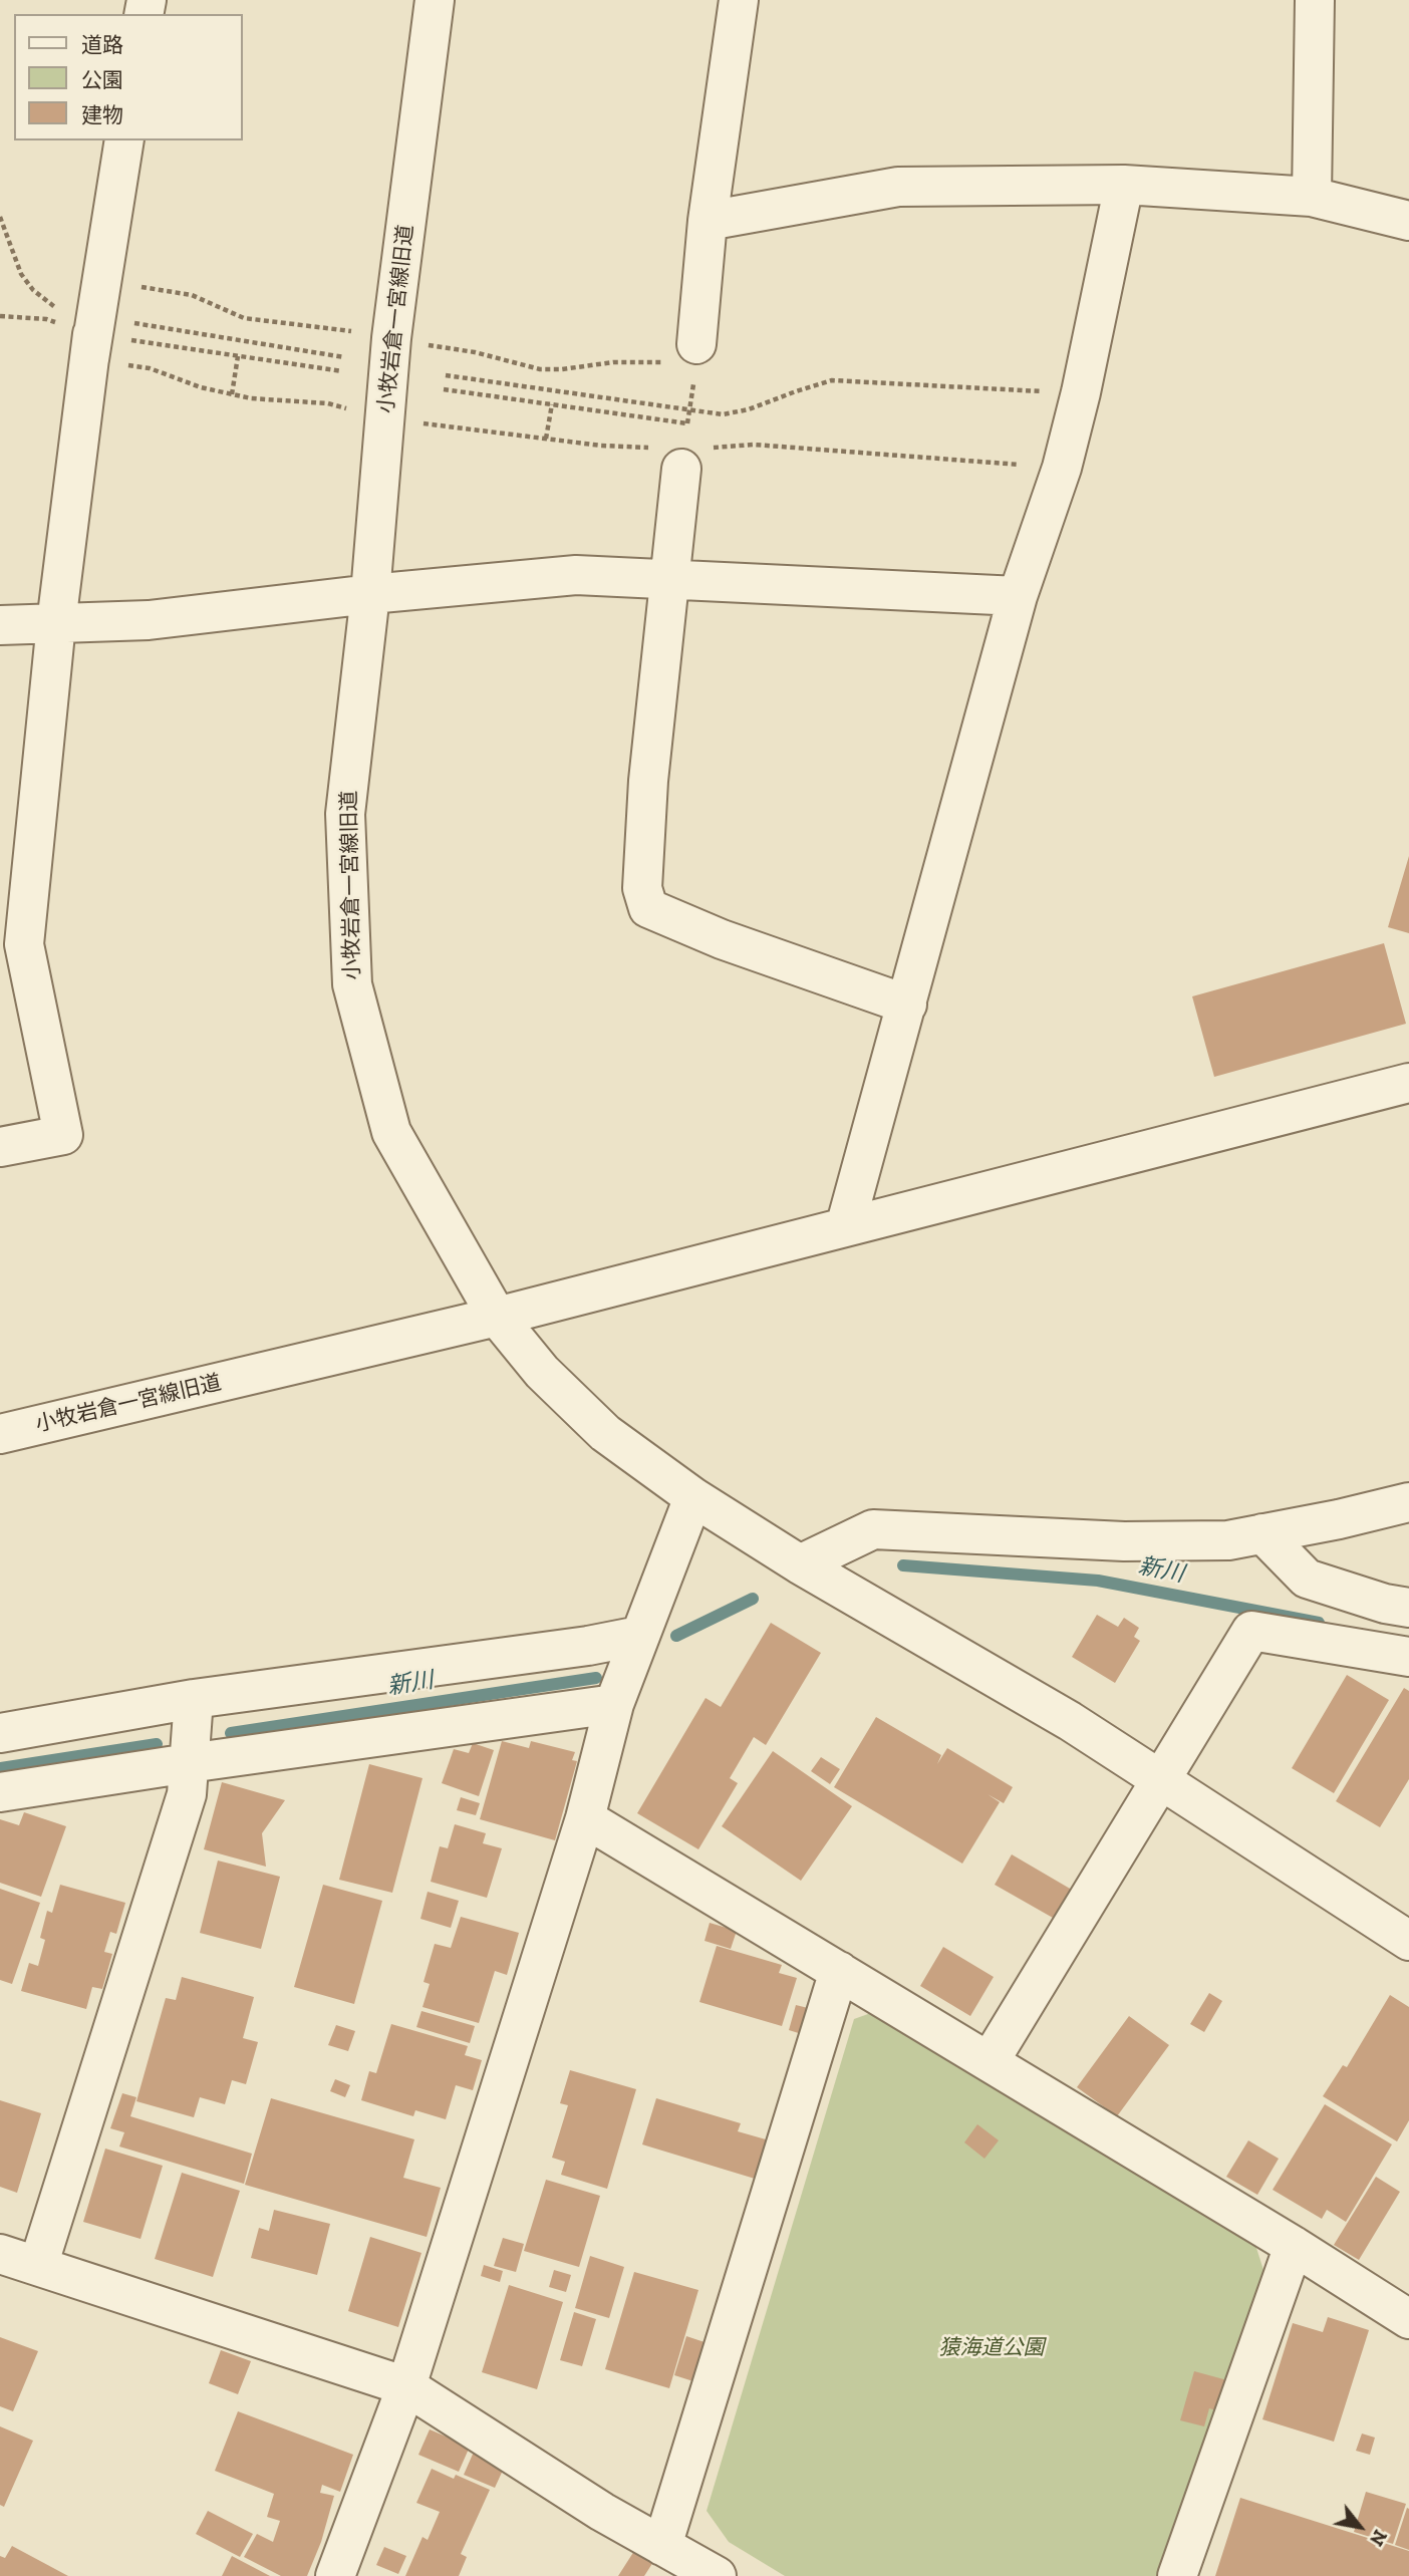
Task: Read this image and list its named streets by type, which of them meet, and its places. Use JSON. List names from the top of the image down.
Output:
{
  "streets": {
    "street": ["小牧岩倉一宮線旧道"]
  },
  "water": ["新川"],
  "parks": ["猿海道公園"],
  "legend": ["道路", "公園", "建物"],
  "north": "bottom right"
}
